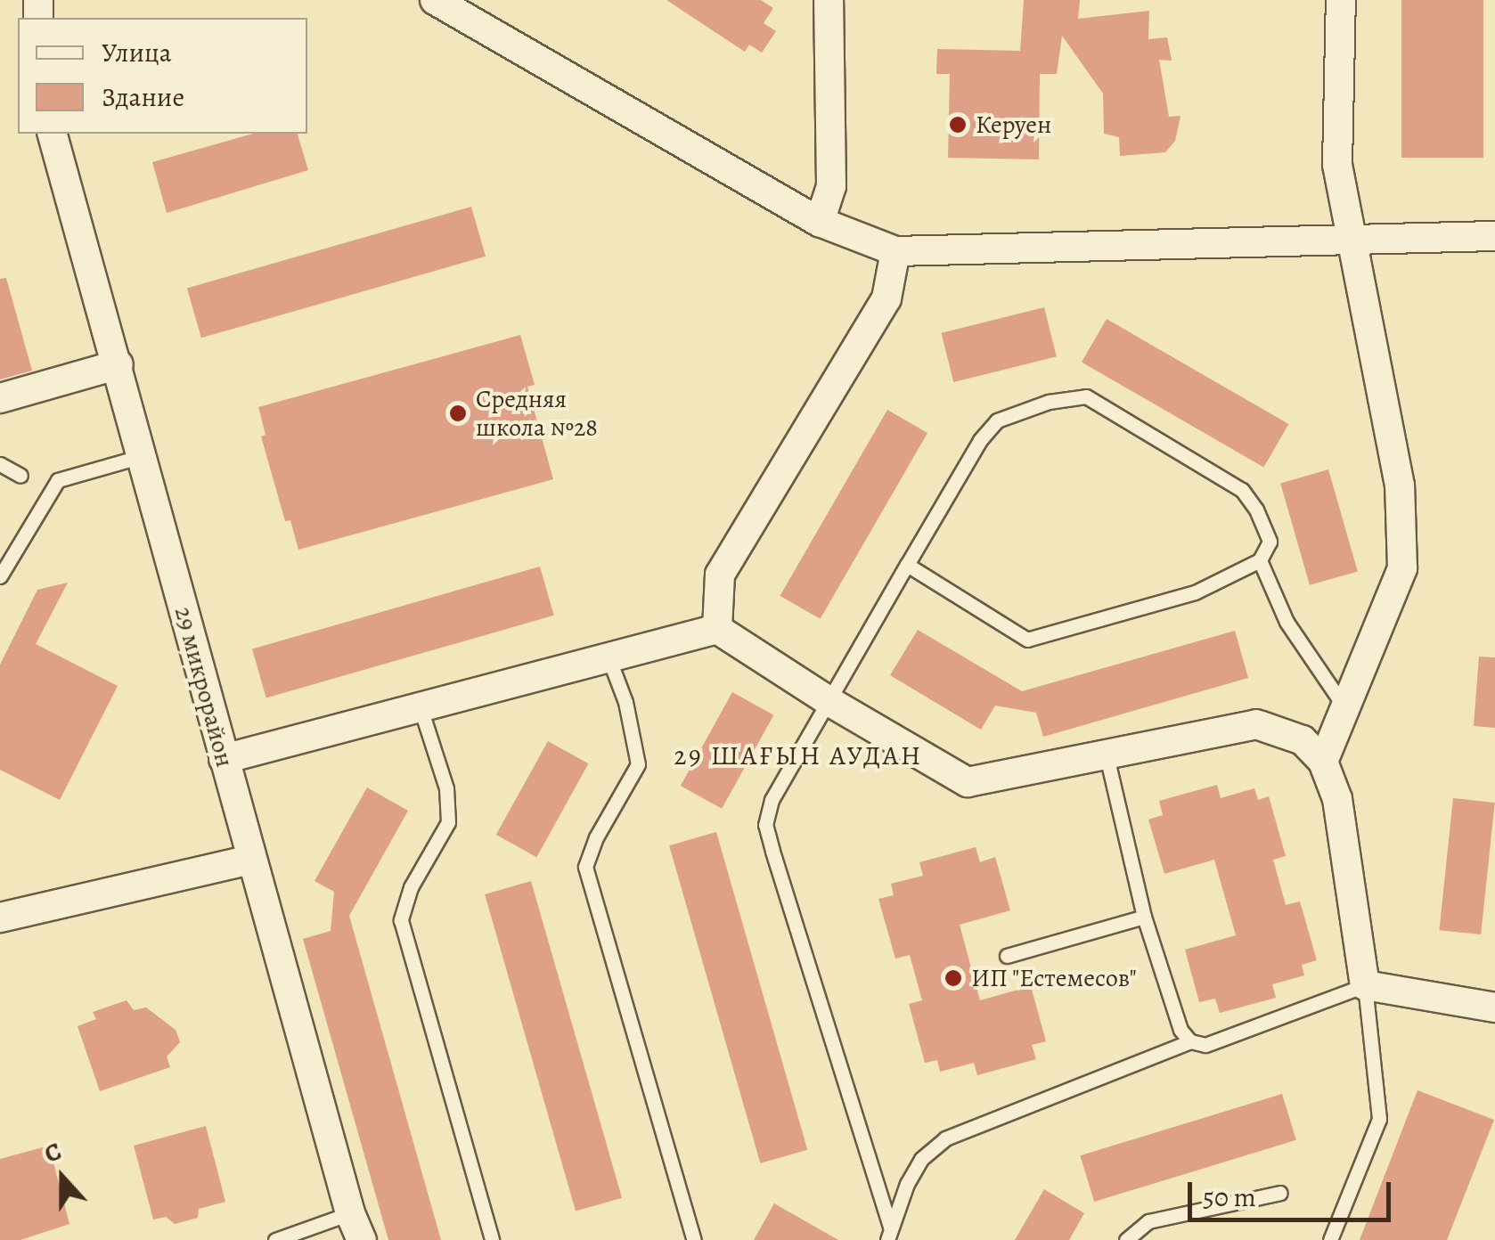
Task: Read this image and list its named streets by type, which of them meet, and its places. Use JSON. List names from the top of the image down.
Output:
{
  "streets": {
    "street": ["29 микрорайон"]
  },
  "districts": ["29 ШАҒЫН АУДАН"],
  "places": ["Керуен", "Средняя школа №28", "ИП \"Естемесов\""],
  "legend": ["Улица", "Здание"],
  "scale_bar": "50 m",
  "north": "top"
}
